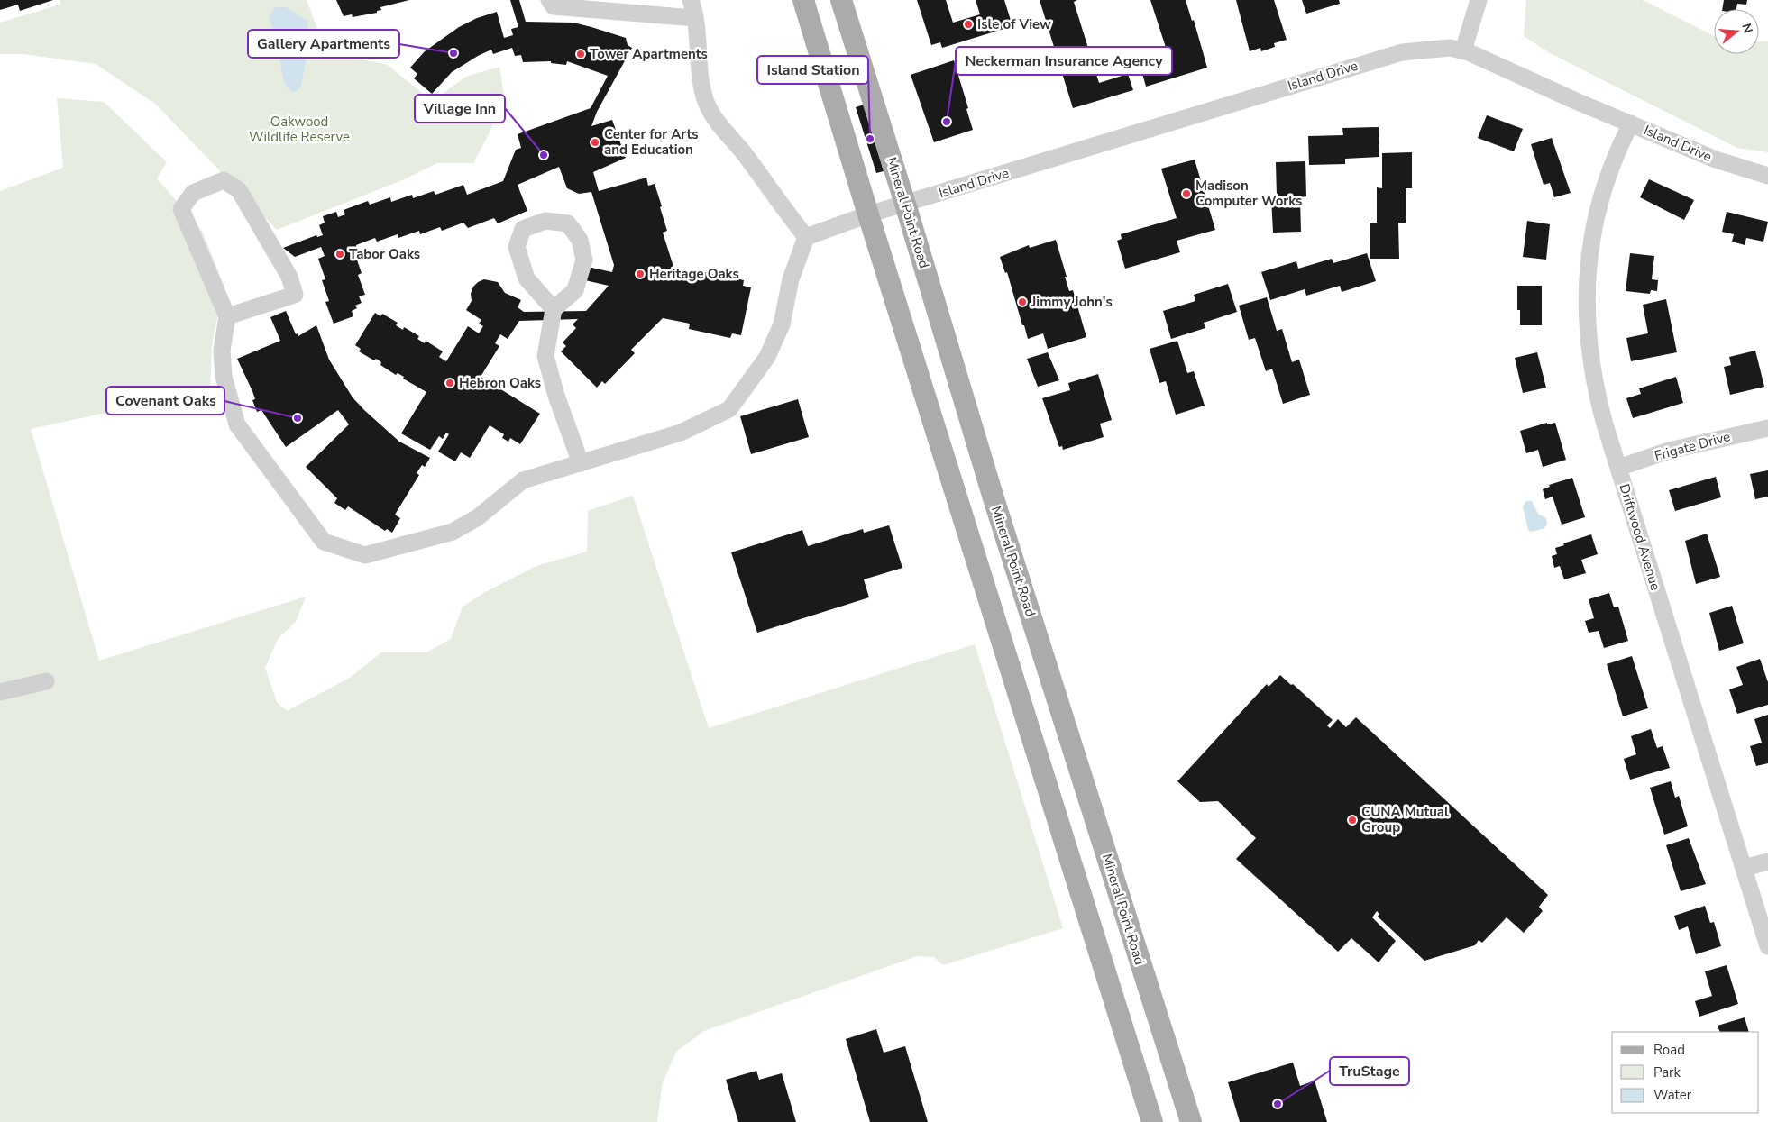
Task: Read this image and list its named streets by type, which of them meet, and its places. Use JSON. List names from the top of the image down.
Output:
{
  "streets": {
    "main road": ["Mineral Point Road"],
    "street": ["Island Drive", "Frigate Drive", "Driftwood Avenue"]
  },
  "crossings": [
    ["Island Drive", "Mineral Point Road"],
    ["Island Drive", "Driftwood Avenue"],
    ["Frigate Drive", "Driftwood Avenue"]
  ],
  "parks": ["Oakwood Wildlife Reserve"],
  "places": [
    "Isle of View",
    "Gallery Apartments",
    "Tower Apartments",
    "Neckerman Insurance Agency",
    "Island Station",
    "Center for Arts and Education",
    "Village Inn",
    "Madison Computer Works",
    "Tabor Oaks",
    "Heritage Oaks",
    "Jimmy John's",
    "Hebron Oaks",
    "Covenant Oaks",
    "CUNA Mutual Group",
    "TruStage"
  ],
  "legend": ["Road", "Park", "Water"],
  "north": "right"
}
